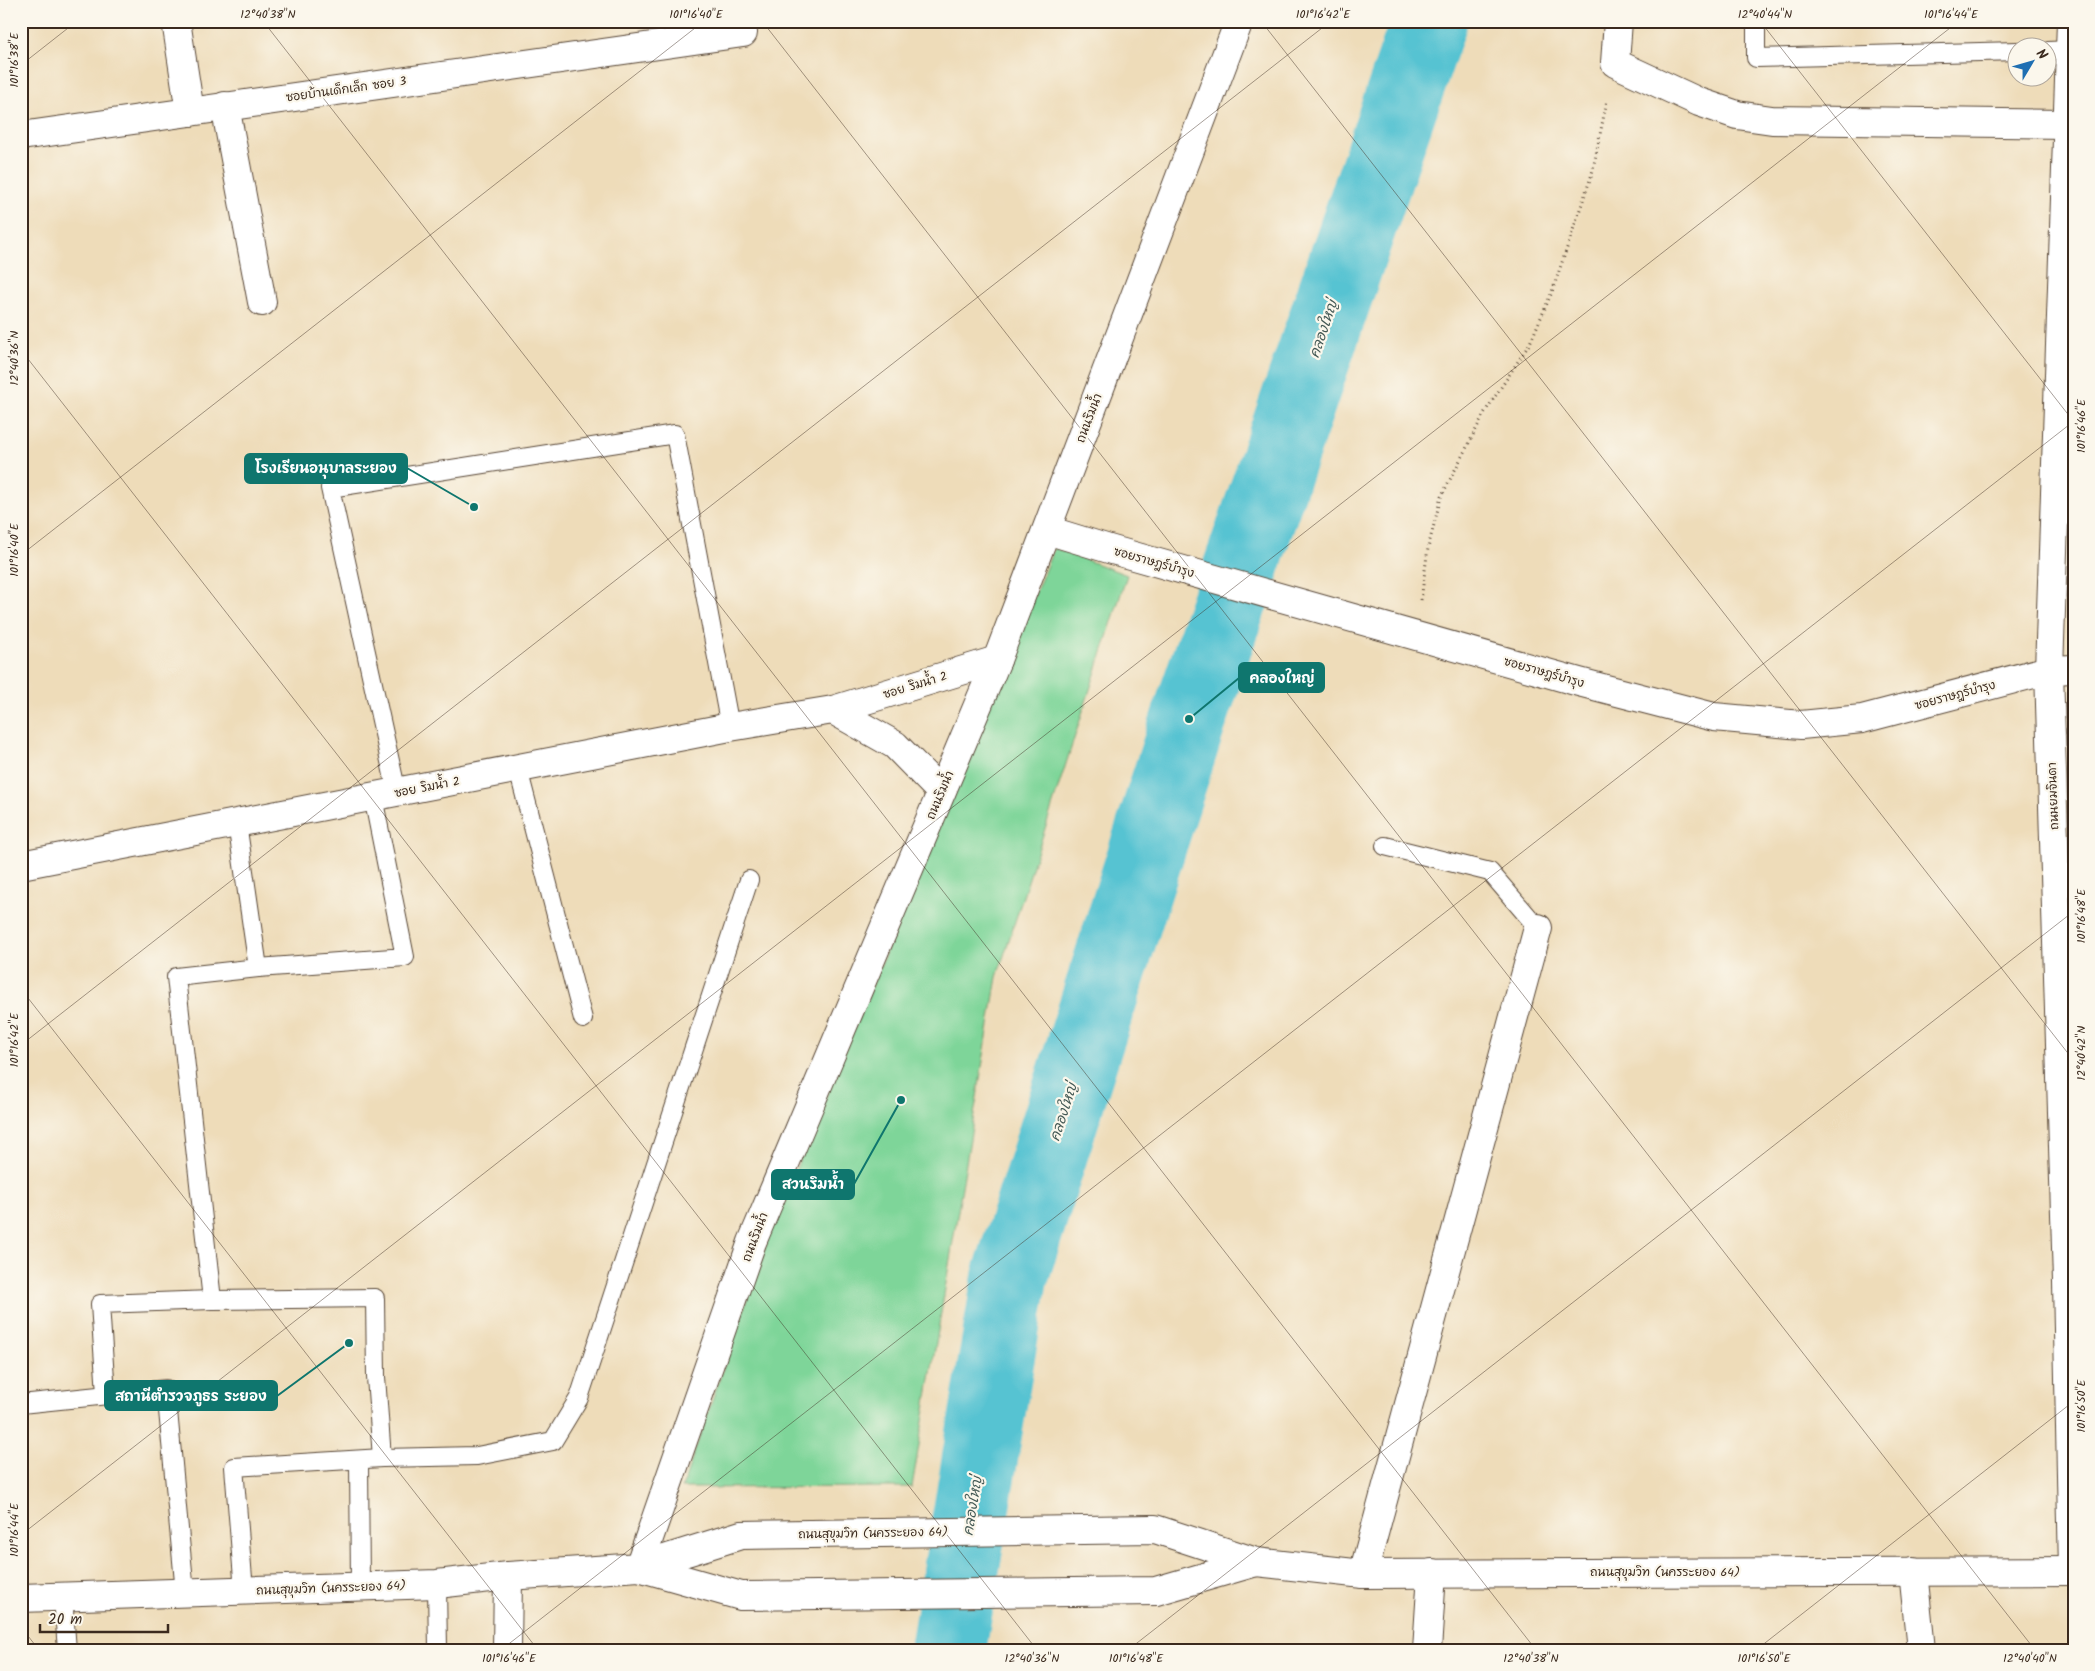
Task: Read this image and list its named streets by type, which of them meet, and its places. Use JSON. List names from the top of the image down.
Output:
{
  "streets": {
    "street": [
      "ซอยบ้านเด็กเล็ก ซอย 3",
      "ถนนริมน้ำ",
      "ซอยราษฎร์บำรุง",
      "ซอย ริมน้ำ 2",
      "ถนนยมจินดา",
      "ถนนสุขุมวิท (นครระยอง 64)"
    ]
  },
  "crossings": [
    ["ถนนริมน้ำ", "ซอยราษฎร์บำรุง"],
    ["ถนนริมน้ำ", "ซอย ริมน้ำ 2"],
    ["ถนนริมน้ำ", "ถนนสุขุมวิท (นครระยอง 64)"],
    ["ซอยราษฎร์บำรุง", "ถนนยมจินดา"],
    ["ถนนยมจินดา", "ถนนสุขุมวิท (นครระยอง 64)"]
  ],
  "water": ["คลองใหญ่"],
  "places": [
    "โรงเรียนอนุบาลระยอง",
    "คลองใหญ่",
    "สวนริมน้ำ",
    "สถานีตำรวจภูธร ระยอง"
  ],
  "scale_bar": "20 m",
  "north": "top right",
  "coordinates": [
    "12°40'38\"N",
    "101°16'40\"E",
    "101°16'42\"E",
    "12°40'44\"N",
    "101°16'44\"E",
    "101°16'38\"E",
    "12°40'36\"N",
    "101°16'46\"E",
    "101°16'48\"E",
    "12°40'42\"N",
    "101°16'50\"E",
    "12°40'40\"N"
  ]
}
